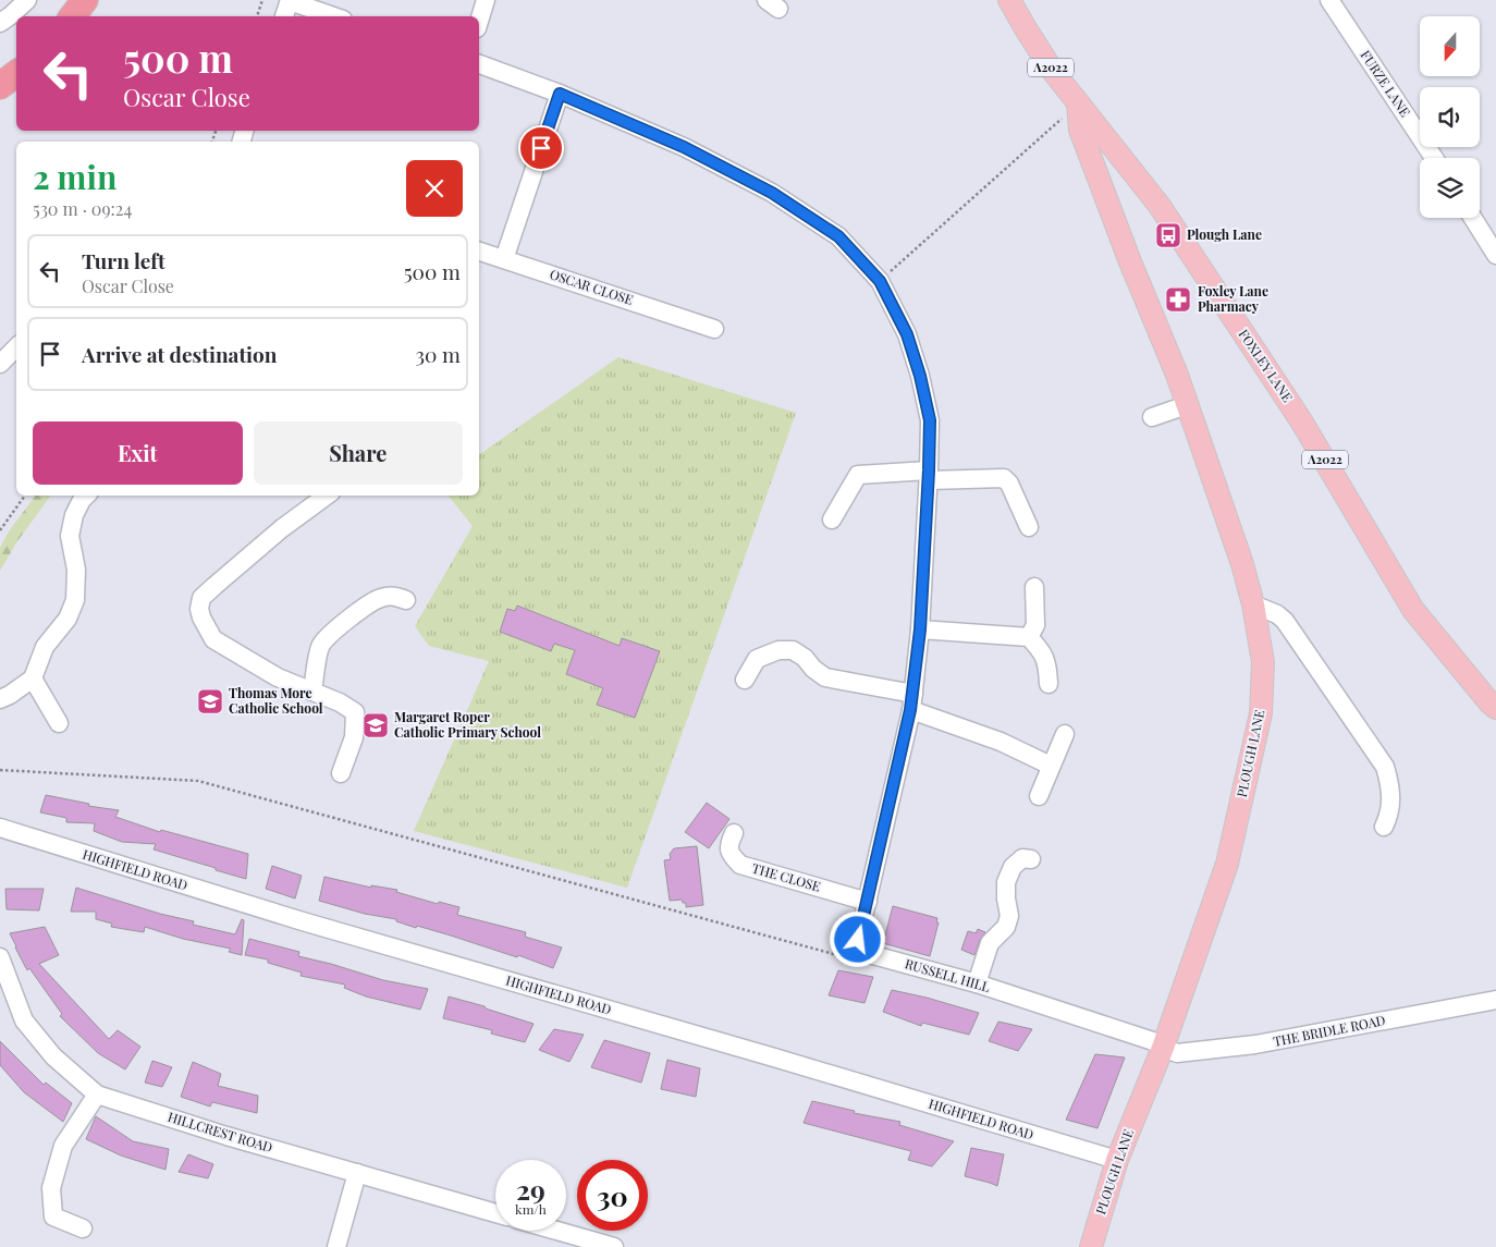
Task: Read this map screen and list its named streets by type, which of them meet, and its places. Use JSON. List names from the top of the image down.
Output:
{
  "streets": {
    "main road": ["A2022", "FOXLEY LANE", "PLOUGH LANE"],
    "street": [
      "FURZE LANE",
      "OSCAR CLOSE",
      "HIGHFIELD ROAD",
      "THE CLOSE",
      "RUSSELL HILL",
      "THE BRIDLE ROAD",
      "HILLCREST ROAD"
    ]
  },
  "crossings": [
    ["FOXLEY LANE", "PLOUGH LANE"],
    ["PLOUGH LANE", "HIGHFIELD ROAD"],
    ["PLOUGH LANE", "RUSSELL HILL"],
    ["PLOUGH LANE", "THE BRIDLE ROAD"],
    ["RUSSELL HILL", "THE BRIDLE ROAD"]
  ],
  "places": {
    "bus stop": ["Plough Lane"],
    "pharmacy": ["Foxley Lane Pharmacy"],
    "school or university": ["Thomas More Catholic School", "Margaret Roper Catholic Primary School"]
  },
  "north": "bottom",
  "page": {
    "turn": ["500 m", "Oscar Close"],
    "heading": ["2 min", "530 m · 09:24"],
    "list": [
      {
        "name": "Turn left",
        "note": "Oscar Close",
        "value": "500 m"
      },
      {
        "name": "Arrive at destination",
        "value": "30 m"
      }
    ],
    "buttons": ["Exit", "Share"],
    "speed": "29 km/h",
    "limit": "30"
  }
}
